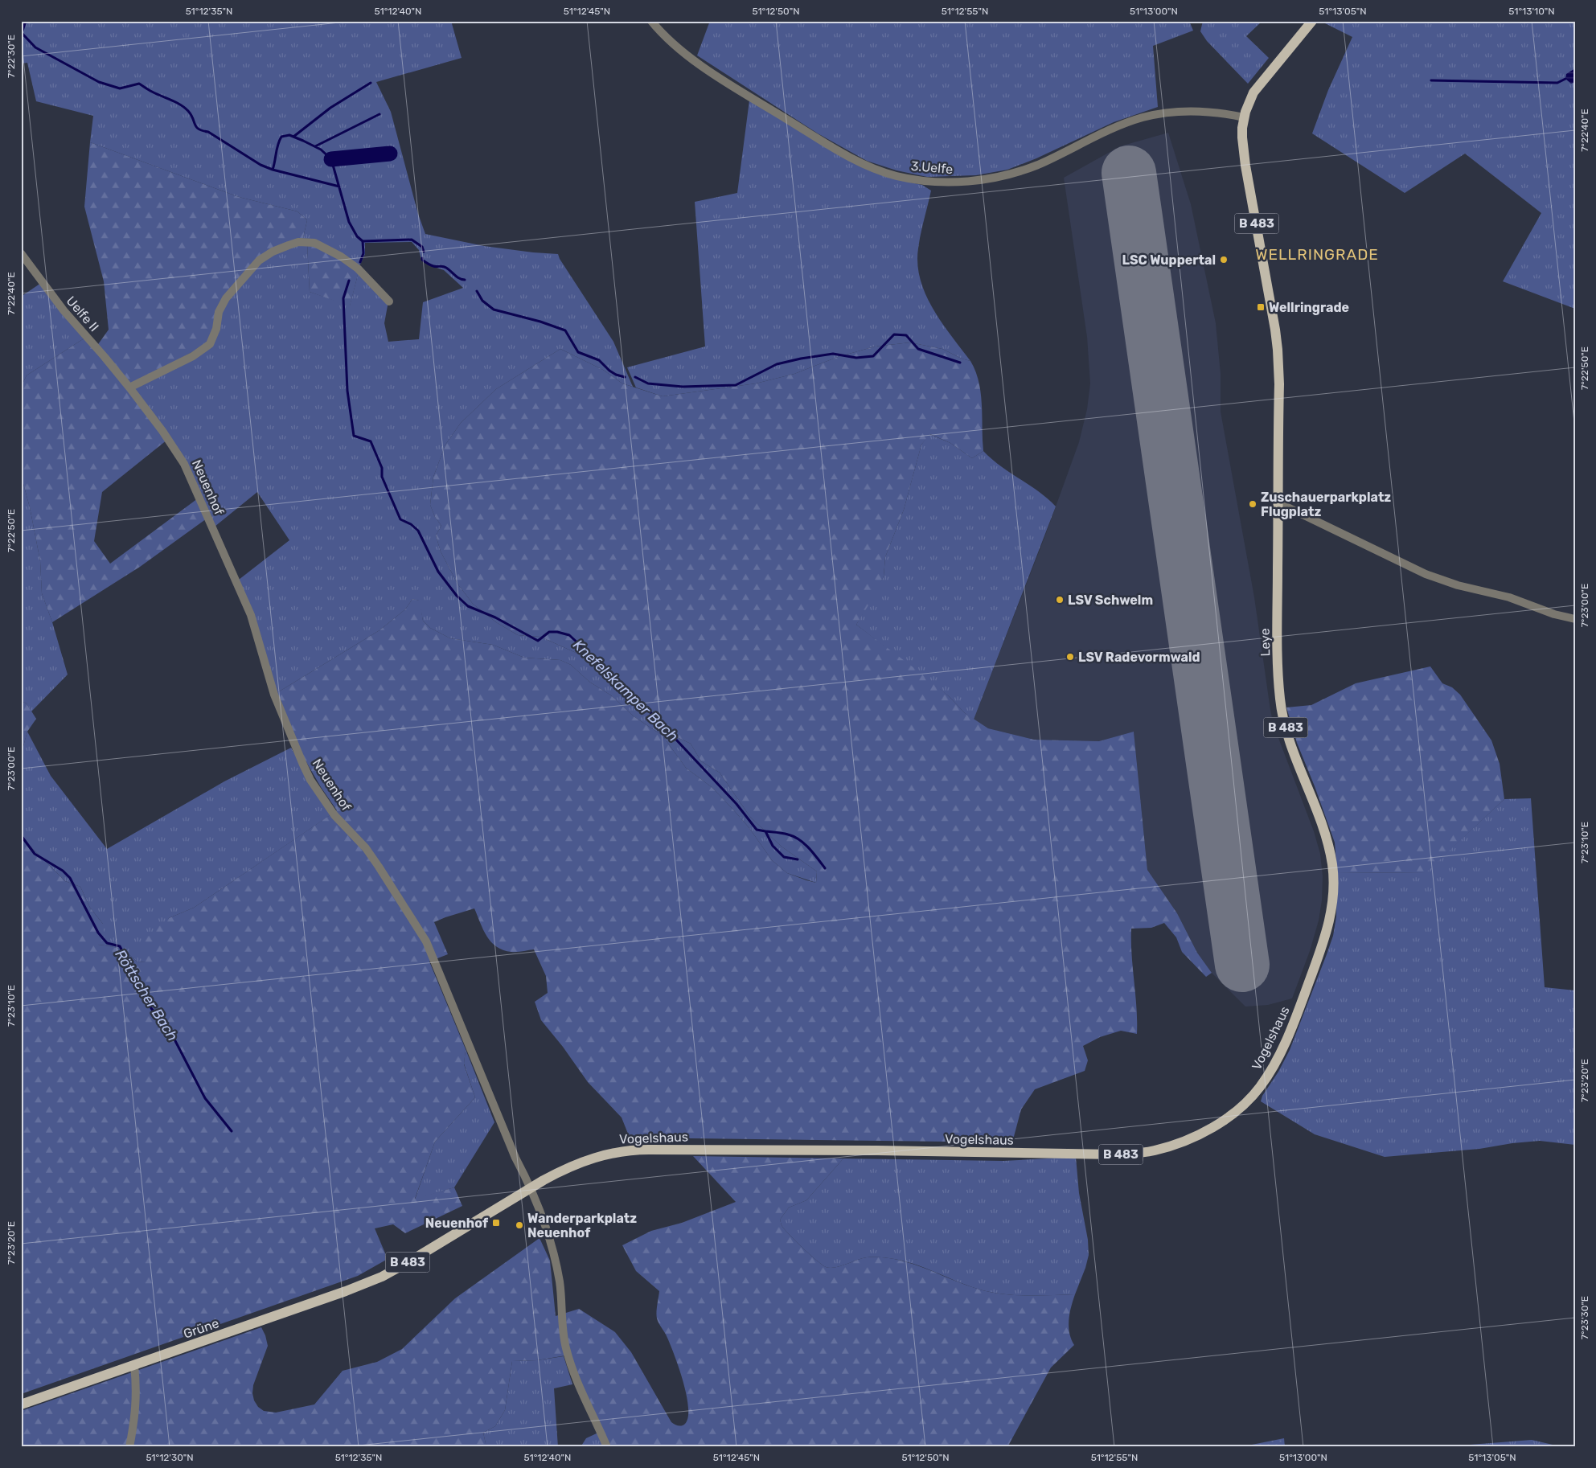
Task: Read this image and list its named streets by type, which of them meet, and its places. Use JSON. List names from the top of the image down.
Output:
{
  "streets": {
    "main road": [
      "B 483",
      "Leye",
      "Vogelshaus",
      "Grüne"
    ],
    "street": ["3.Uelfe", "Uelfe II", "Neuenhof"]
  },
  "crossings": [
    ["3.Uelfe", "B 483"],
    ["3.Uelfe", "Leye"],
    ["B 483", "Leye"],
    ["Uelfe II", "Neuenhof"],
    ["Neuenhof", "Vogelshaus"],
    ["Neuenhof", "Grüne"],
    ["Leye", "Vogelshaus"],
    ["Vogelshaus", "Grüne"]
  ],
  "districts": ["WELLRINGRADE"],
  "water": ["Knefelskamper Bach", "Röttscher Bach"],
  "places": {
    "other": [
      "LSC Wuppertal",
      "Zuschauerparkplatz Flugplatz",
      "LSV Schwelm",
      "LSV Radevormwald",
      "Wanderparkplatz Neuenhof"
    ],
    "transit": ["Wellringrade", "Neuenhof"]
  },
  "coordinates": [
    "51°12'35\"N",
    "51°12'40\"N",
    "51°12'45\"N",
    "51°12'50\"N",
    "51°12'55\"N",
    "51°13'00\"N",
    "51°13'05\"N",
    "51°13'10\"N",
    "7°22'30\"E",
    "7°22'40\"E",
    "7°22'50\"E",
    "7°23'00\"E",
    "7°23'10\"E",
    "7°23'20\"E",
    "7°23'30\"E",
    "51°12'30\"N"
  ]
}
